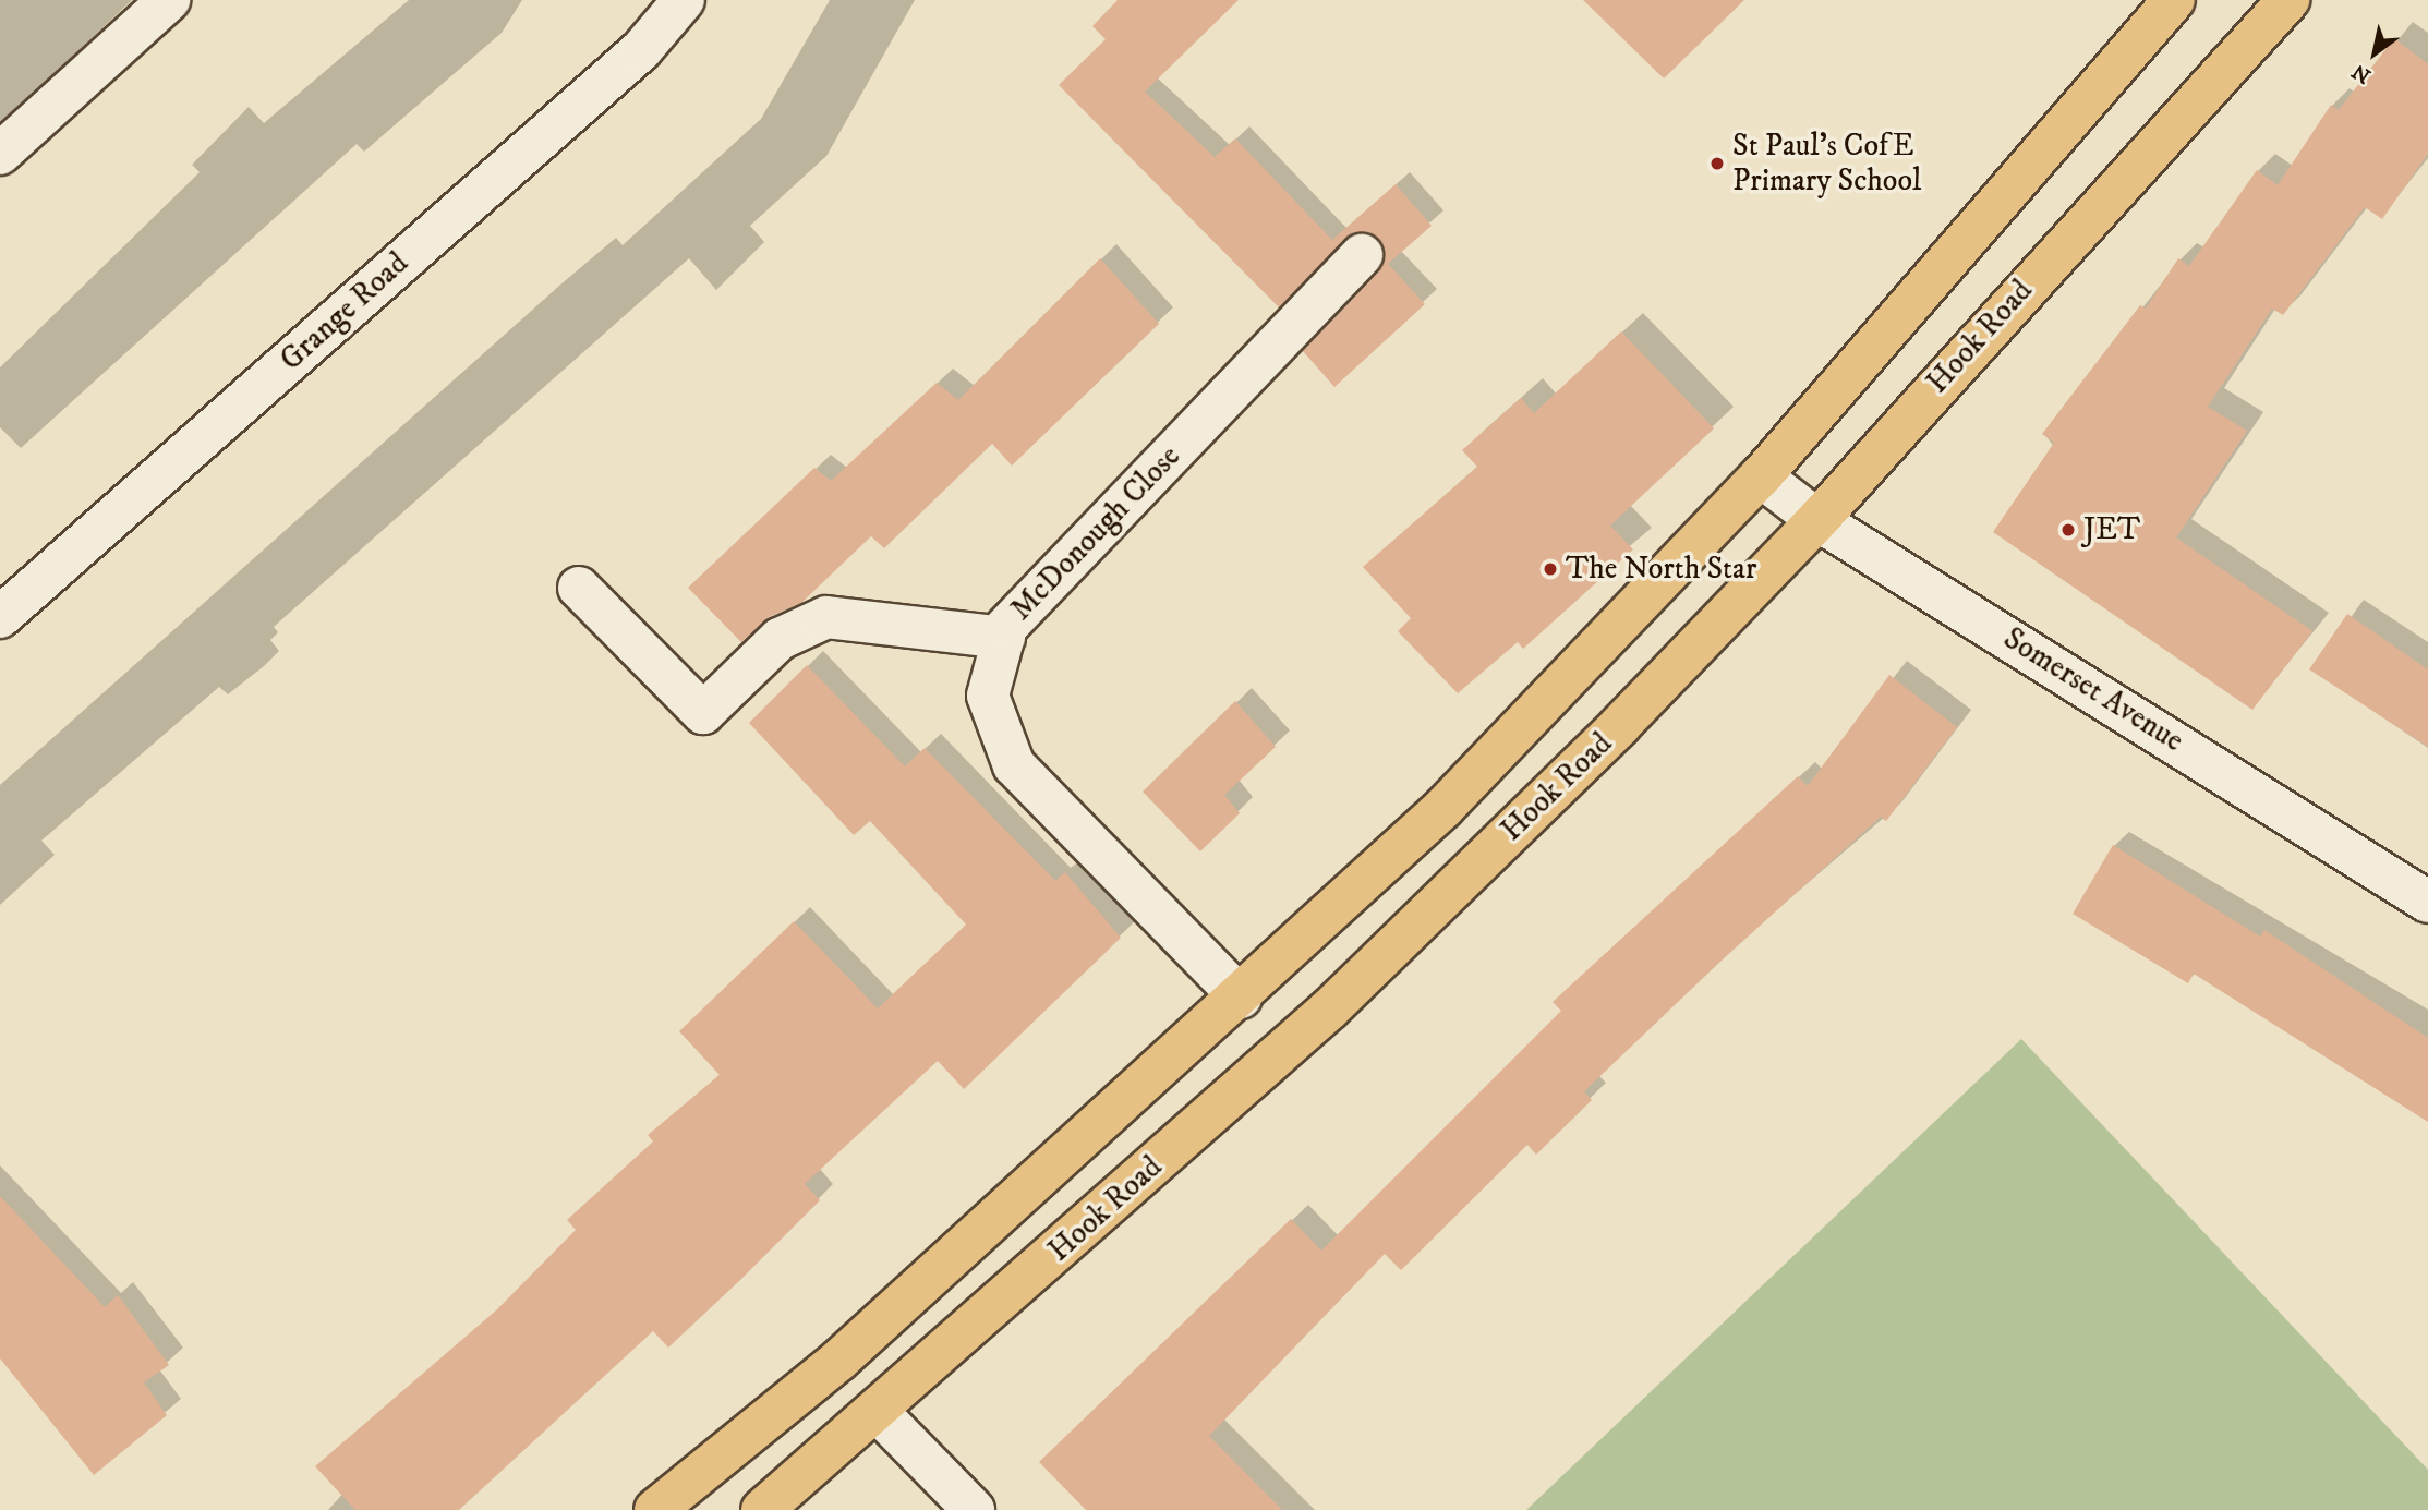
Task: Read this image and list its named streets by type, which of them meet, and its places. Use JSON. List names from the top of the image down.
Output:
{
  "streets": {
    "highway": ["Hook Road"],
    "street": ["Grange Road", "McDonough Close", "Somerset Avenue"]
  },
  "crossings": [
    ["Hook Road", "Somerset Avenue"]
  ],
  "places": ["St Paul's CofE Primary School", "JET", "The North Star"],
  "north": "bottom left"
}
